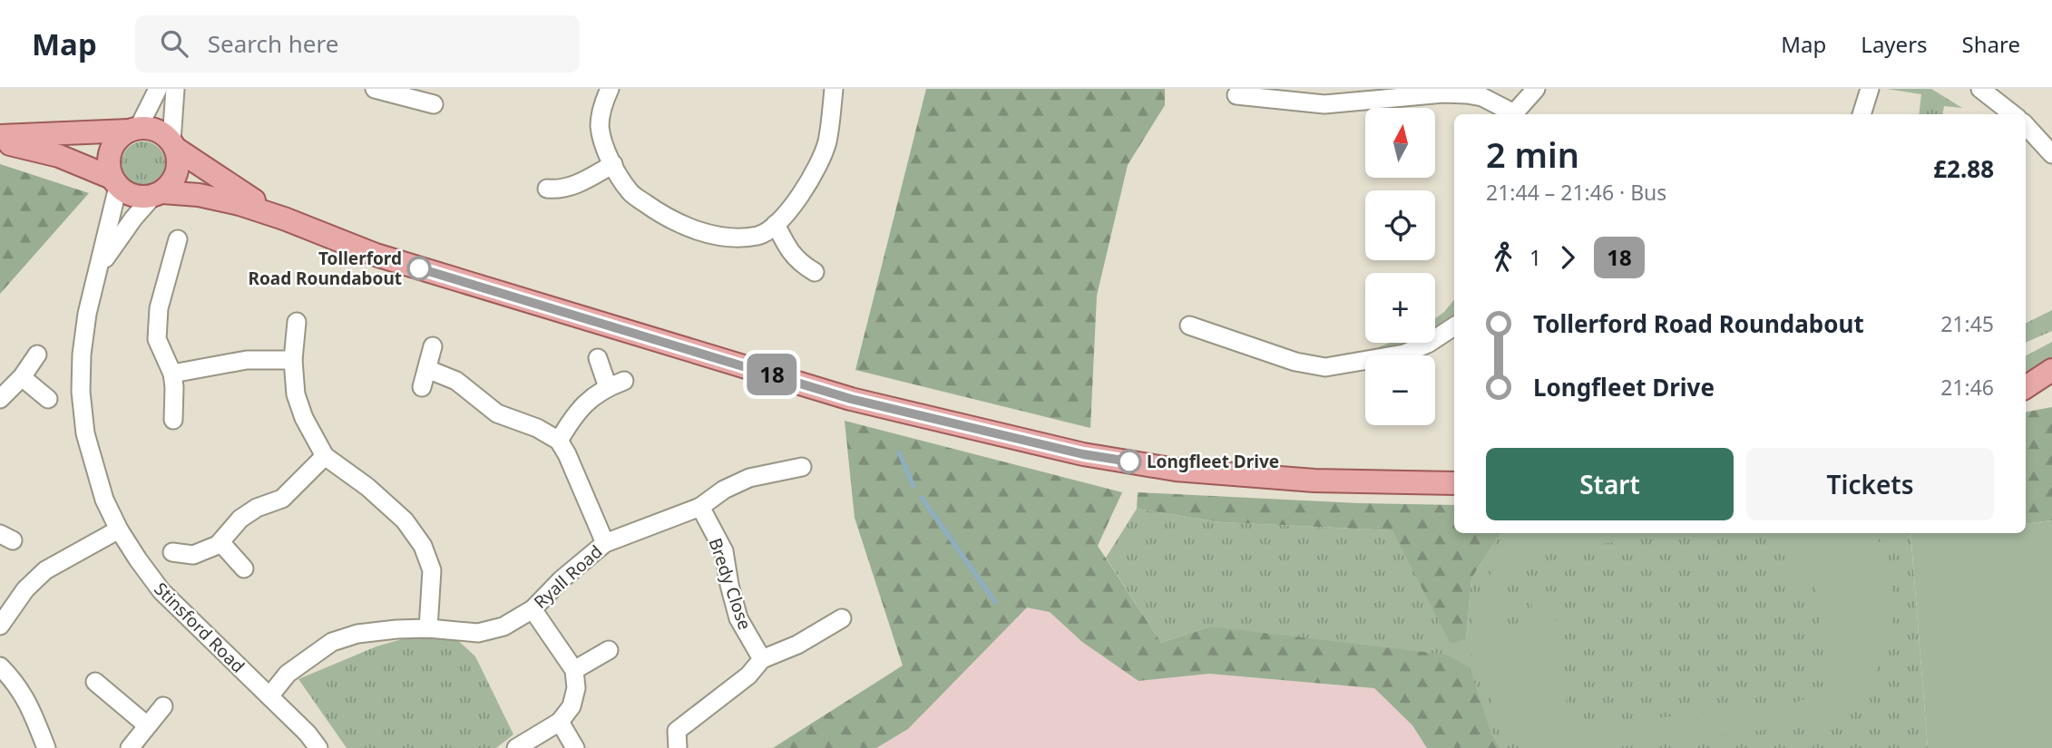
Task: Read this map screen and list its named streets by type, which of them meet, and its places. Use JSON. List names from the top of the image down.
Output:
{
  "streets": {
    "street": ["Ryall Road", "Bredy Close", "Stinsford Road"]
  },
  "crossings": [
    ["Ryall Road", "Bredy Close"],
    ["Ryall Road", "Stinsford Road"]
  ],
  "places": ["Tollerford Road Roundabout", "Longfleet Drive"],
  "lines": ["bus line 18"],
  "north": "top",
  "page": {
    "header": "Map",
    "search": "Search here",
    "nav": ["Map", "Layers", "Share"],
    "on_map": "18",
    "map_buttons": ["+", "−"],
    "heading": ["2 min", "21:44 – 21:46 · Bus", "£2.88"],
    "legs": ["1", "18"],
    "list": [
      {
        "name": "Tollerford Road Roundabout",
        "value": "21:45"
      },
      {
        "name": "Longfleet Drive",
        "value": "21:46"
      }
    ],
    "buttons": ["Start", "Tickets"]
  }
}
